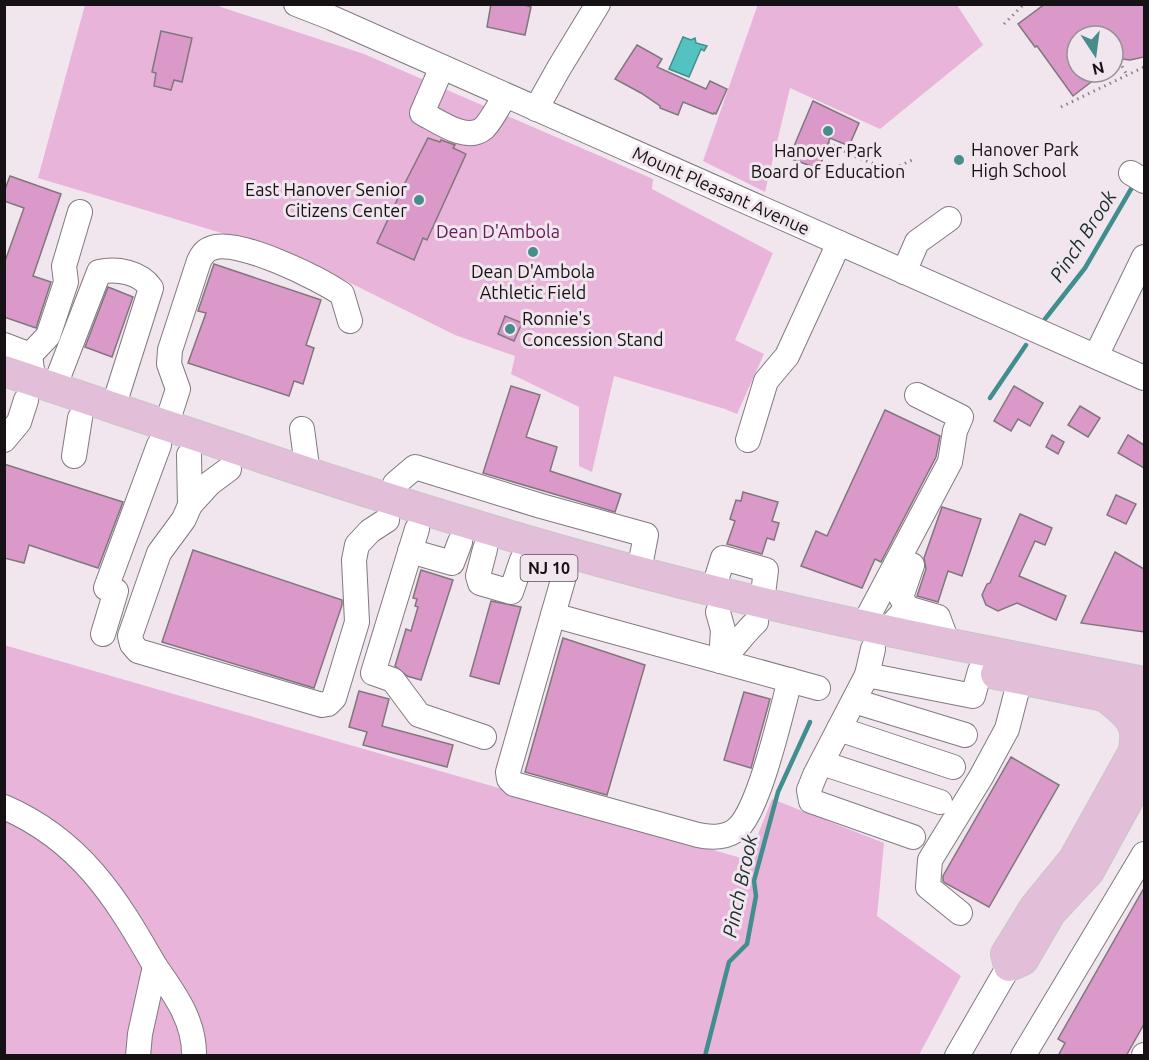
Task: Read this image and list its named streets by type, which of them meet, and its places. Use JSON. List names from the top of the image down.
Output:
{
  "streets": {
    "main road": ["NJ 10"],
    "street": ["Mount Pleasant Avenue"]
  },
  "water": ["Pinch Brook"],
  "parks": ["Dean D'Ambola"],
  "places": [
    "Hanover Park Board of Education",
    "Hanover Park High School",
    "East Hanover Senior Citizens Center",
    "Dean D'Ambola Athletic Field",
    "Ronnie's Concession Stand"
  ],
  "north": "bottom"
}
